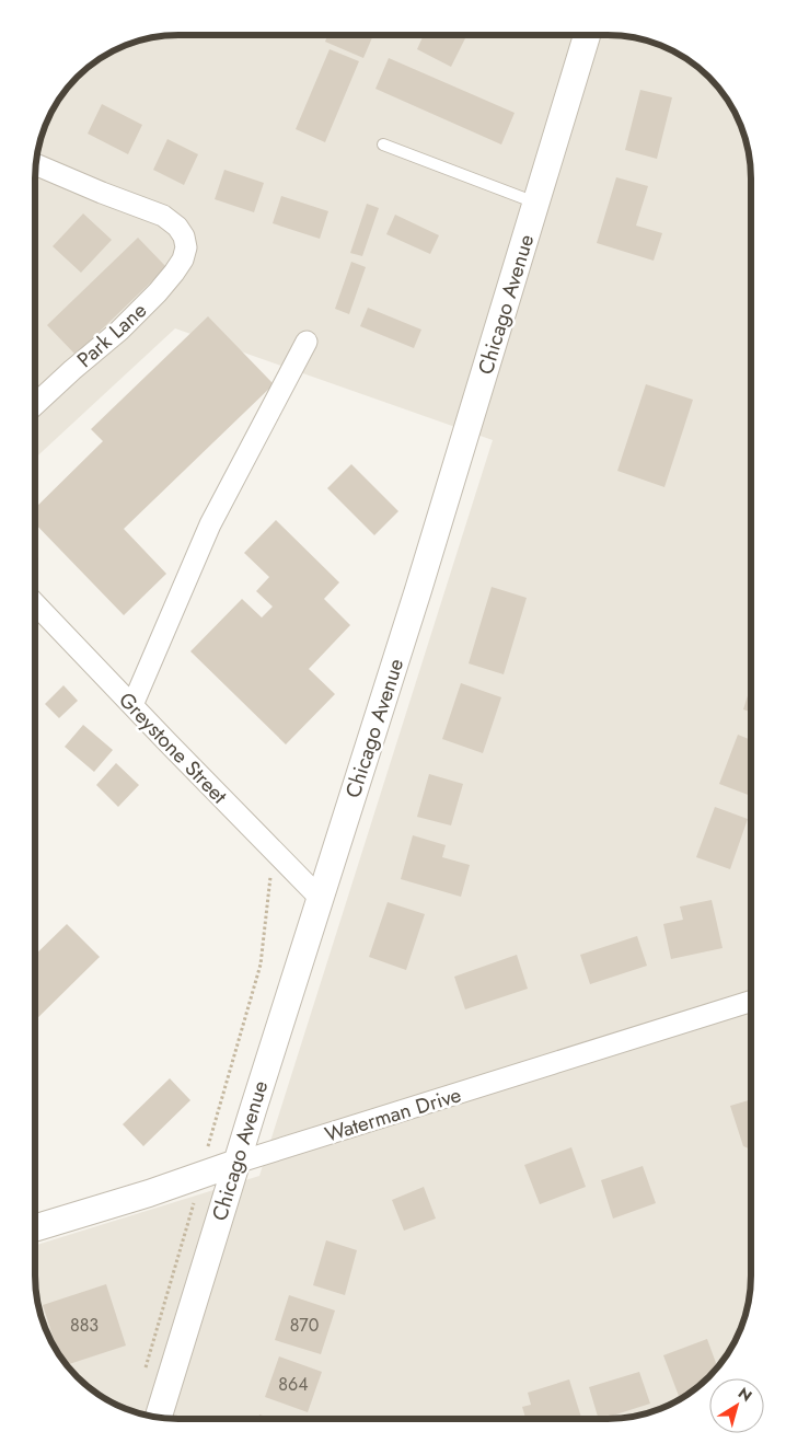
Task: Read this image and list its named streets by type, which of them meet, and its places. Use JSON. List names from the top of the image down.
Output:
{
  "streets": {
    "street": [
      "Chicago Avenue",
      "Park Lane",
      "Greystone Street",
      "Waterman Drive"
    ]
  },
  "crossings": [
    ["Chicago Avenue", "Greystone Street"],
    ["Chicago Avenue", "Waterman Drive"]
  ],
  "house_numbers": ["883", "870", "864"],
  "north": "top right"
}
